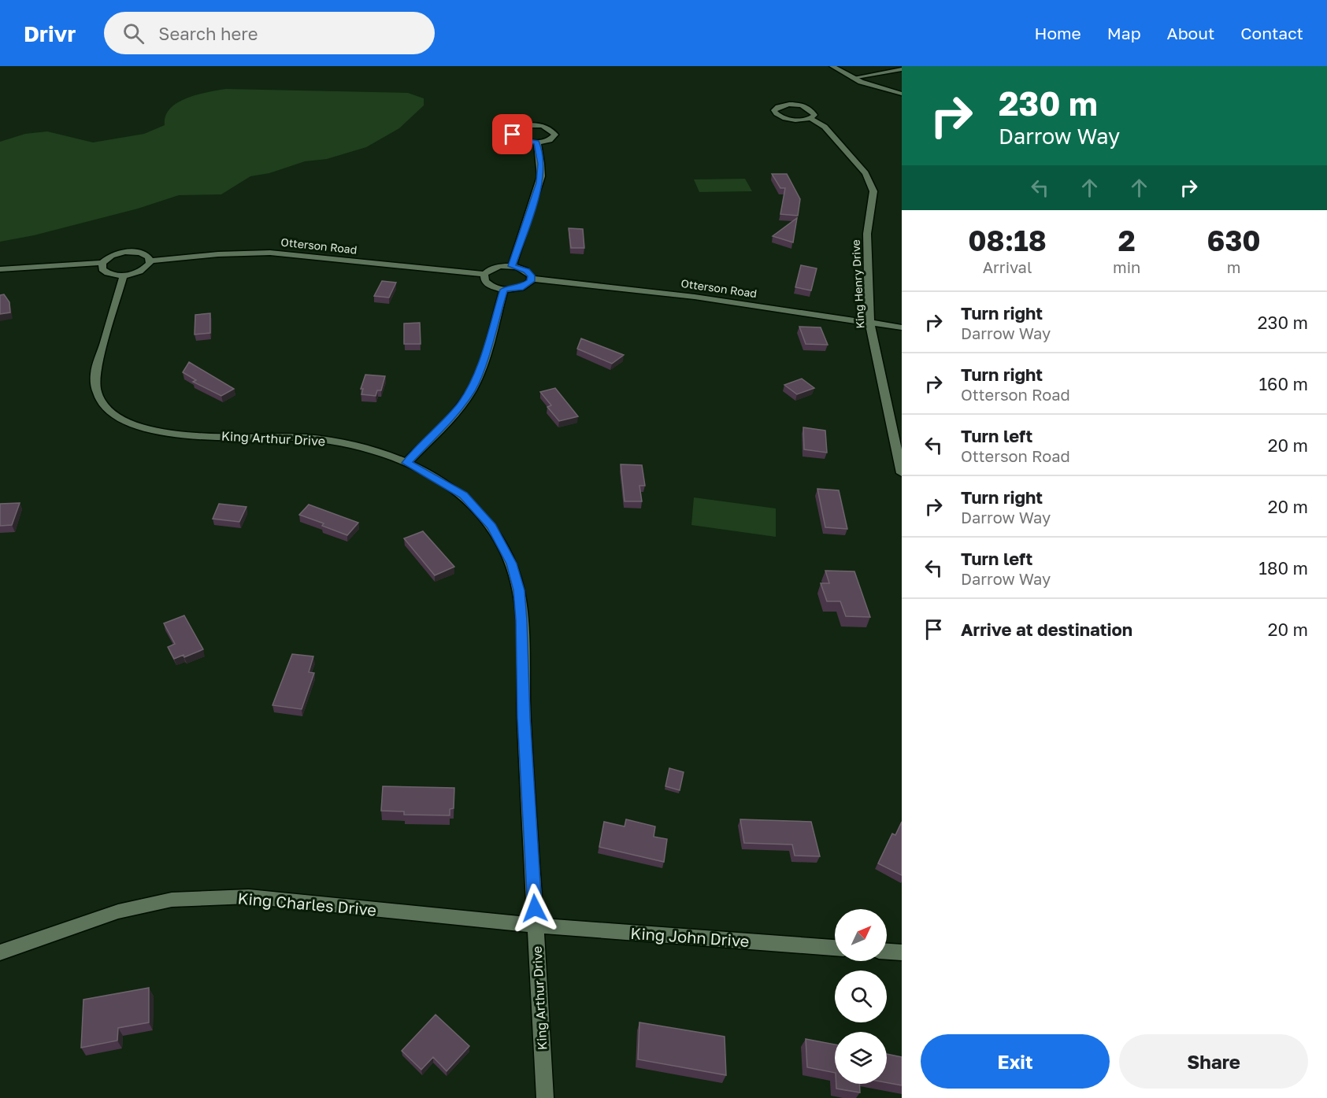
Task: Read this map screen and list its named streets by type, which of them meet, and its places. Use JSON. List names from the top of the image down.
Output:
{
  "streets": {
    "street": [
      "Otterson Road",
      "King Henry Drive",
      "King Arthur Drive",
      "King Charles Drive",
      "King John Drive"
    ]
  },
  "crossings": [
    ["Otterson Road", "King Henry Drive"],
    ["Otterson Road", "King Arthur Drive"],
    ["King Arthur Drive", "King Charles Drive"],
    ["King Arthur Drive", "King John Drive"],
    ["King Charles Drive", "King John Drive"]
  ],
  "north": "top right",
  "page": {
    "header": "Drivr",
    "search": "Search here",
    "nav": [
      "Home",
      "Map",
      "About",
      "Contact"
    ],
    "turn": ["230 m", "Darrow Way"],
    "eta": [
      "08:18",
      "Arrival",
      "2",
      "min",
      "630",
      "m"
    ],
    "list": [
      {
        "name": "Turn right",
        "note": "Darrow Way",
        "value": "230 m"
      },
      {
        "name": "Turn right",
        "note": "Otterson Road",
        "value": "160 m"
      },
      {
        "name": "Turn left",
        "note": "Otterson Road",
        "value": "20 m"
      },
      {
        "name": "Turn right",
        "note": "Darrow Way",
        "value": "20 m"
      },
      {
        "name": "Turn left",
        "note": "Darrow Way",
        "value": "180 m"
      },
      {
        "name": "Arrive at destination",
        "value": "20 m"
      }
    ],
    "buttons": ["Exit", "Share"]
  }
}
